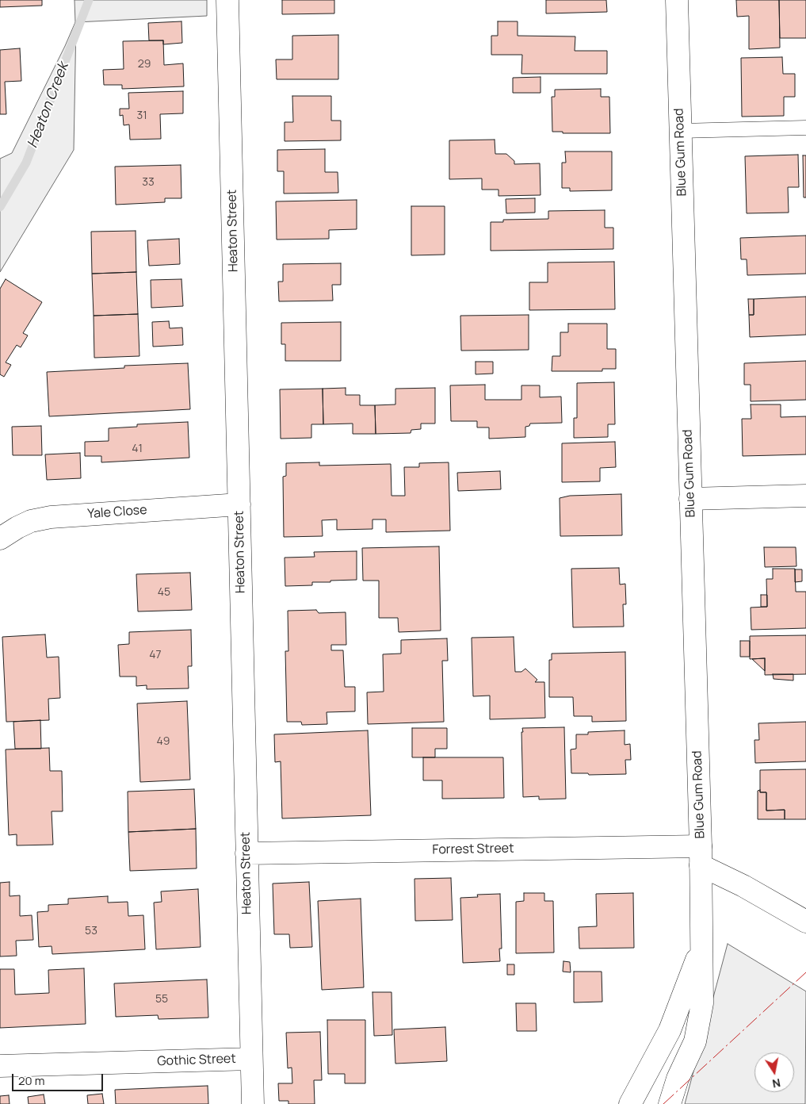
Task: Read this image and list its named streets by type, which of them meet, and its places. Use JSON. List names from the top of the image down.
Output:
{
  "streets": {
    "street": [
      "Blue Gum Road",
      "Heaton Street",
      "Yale Close",
      "Forrest Street",
      "Gothic Street"
    ]
  },
  "crossings": [
    ["Blue Gum Road", "Forrest Street"],
    ["Heaton Street", "Yale Close"],
    ["Heaton Street", "Forrest Street"],
    ["Heaton Street", "Gothic Street"]
  ],
  "water": ["Heaton Creek"],
  "house_numbers": [
    "29",
    "31",
    "33",
    "41",
    "45",
    "47",
    "49",
    "53",
    "55"
  ],
  "scale_bar": "20 m",
  "north": "bottom"
}
